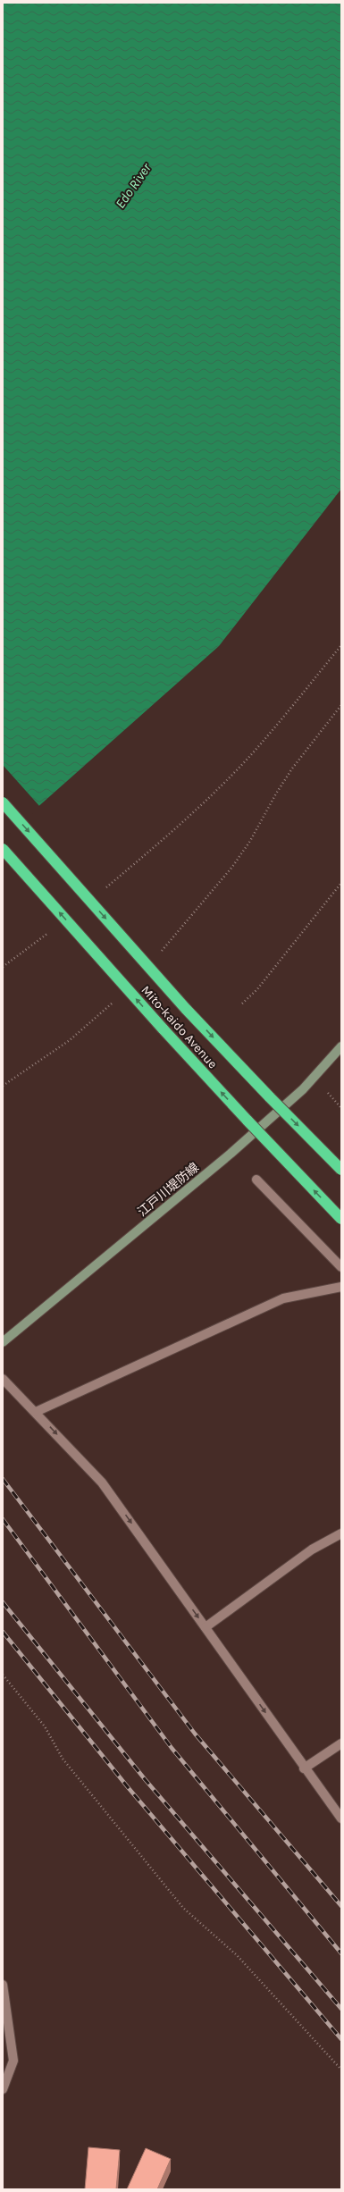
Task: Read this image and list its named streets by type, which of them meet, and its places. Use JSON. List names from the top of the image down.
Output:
{
  "streets": {
    "highway": ["Mito-kaido Avenue"],
    "main road": ["江戸川堤防線"]
  },
  "water": ["Edo River"]
}
